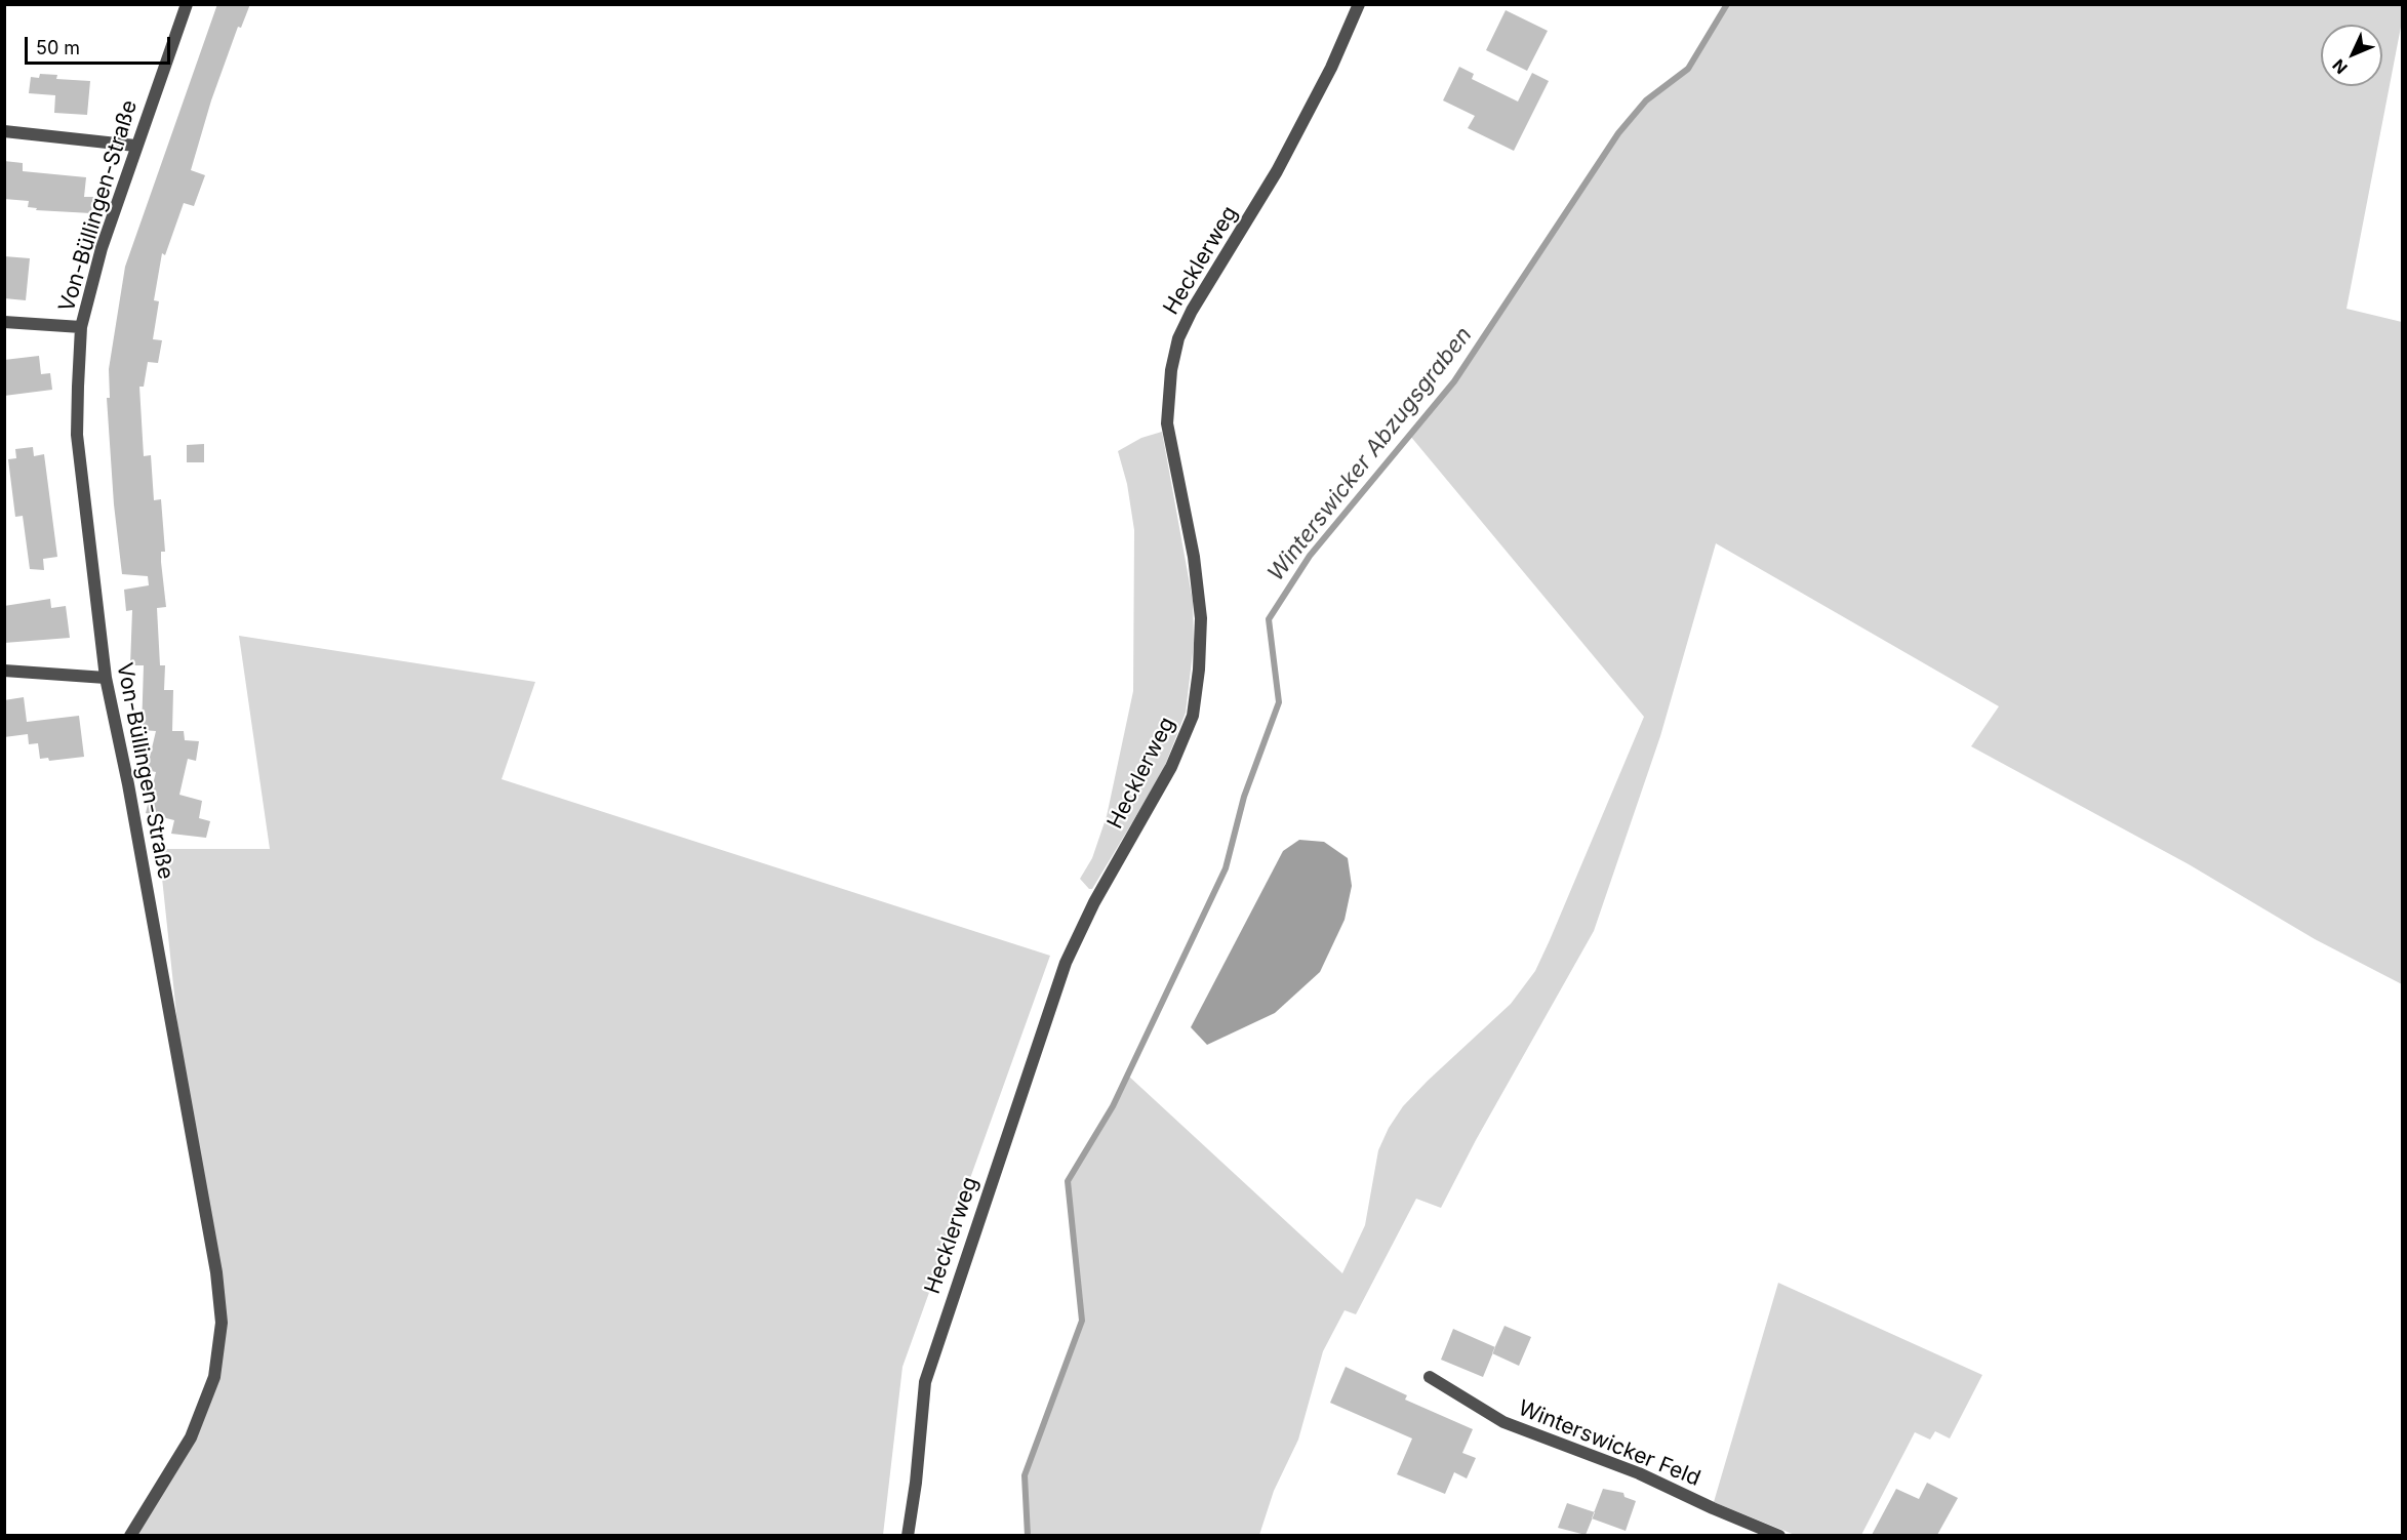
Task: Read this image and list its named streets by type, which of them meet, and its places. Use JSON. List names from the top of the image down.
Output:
{
  "streets": {
    "street": ["Von-Büllingen-Straße", "Hecklerweg", "Winterswicker Feld"]
  },
  "water": ["Winterswicker Abzugsgraben"],
  "scale_bar": "50 m",
  "north": "bottom left"
}
